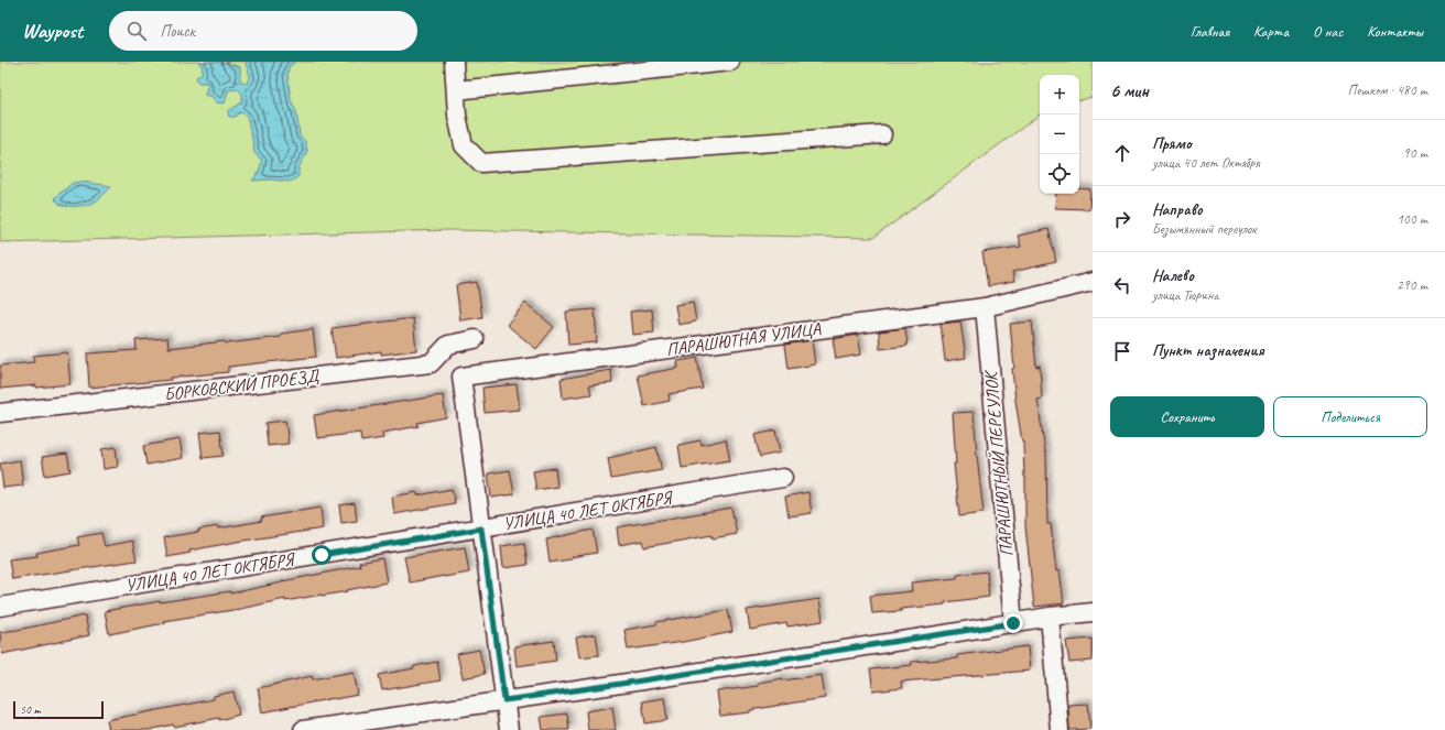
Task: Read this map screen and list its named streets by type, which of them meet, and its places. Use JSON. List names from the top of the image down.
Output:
{
  "streets": {
    "street": [
      "ПАРАШЮТНАЯ УЛИЦА",
      "БОРКОВСКИЙ ПРОЕЗД",
      "ПАРАШЮТНЫЙ ПЕРЕУЛОК",
      "УЛИЦА 40 ЛЕТ ОКТЯБРЯ"
    ]
  },
  "crossings": [
    ["ПАРАШЮТНАЯ УЛИЦА", "ПАРАШЮТНЫЙ ПЕРЕУЛОК"],
    ["ПАРАШЮТНАЯ УЛИЦА", "УЛИЦА 40 ЛЕТ ОКТЯБРЯ"]
  ],
  "scale_bar": "50 m",
  "page": {
    "header": "Waypost",
    "search": "Поиск",
    "nav": [
      "Главная",
      "Карта",
      "О нас",
      "Контакты"
    ],
    "heading": ["6 мин", "Пешком · 480 m"],
    "map_buttons": ["+", "−"],
    "list": [
      ["Прямо", "улица 40 лет Октября", "90 m"],
      ["Направо", "Безымянный переулок", "100 m"],
      ["Налево", "улица Тюрина", "290 m"],
      "Пункт назначения"
    ],
    "buttons": ["Сохранить", "Поделиться"],
    "scale": "50 m"
  }
}
